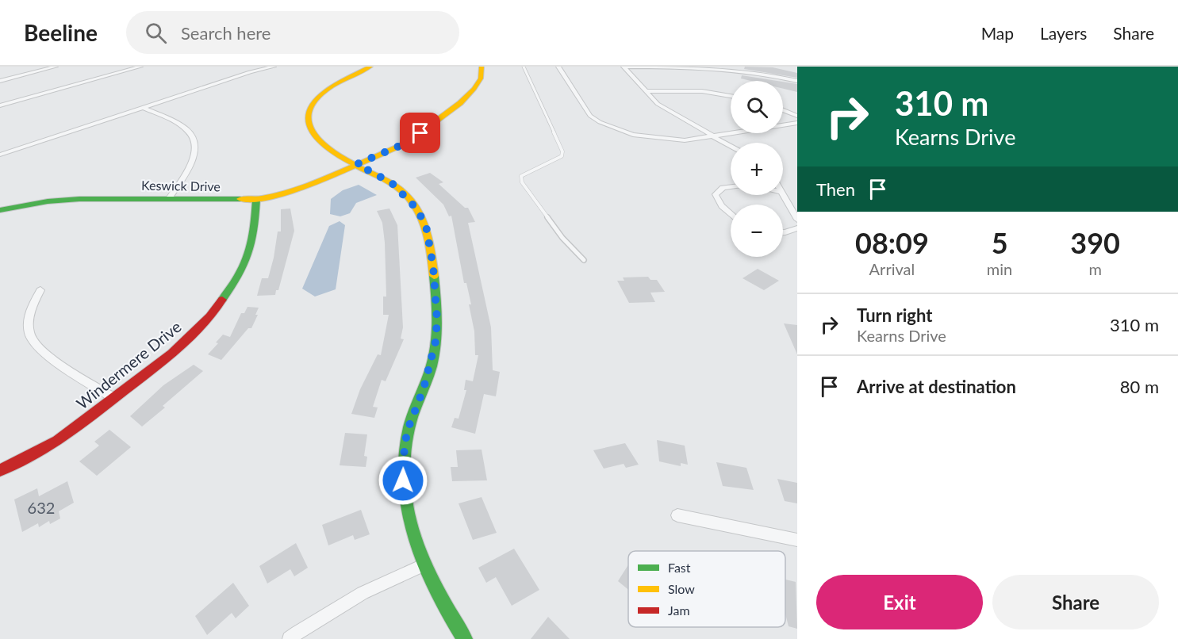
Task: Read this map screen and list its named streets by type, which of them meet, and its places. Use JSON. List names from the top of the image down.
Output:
{
  "streets": {
    "street": ["Keswick Drive", "Windermere Drive"]
  },
  "crossings": [
    ["Keswick Drive", "Windermere Drive"]
  ],
  "house_numbers": ["632"],
  "legend": ["Fast", "Slow", "Jam"],
  "page": {
    "header": "Beeline",
    "search": "Search here",
    "nav": ["Map", "Layers", "Share"],
    "turn": ["310 m", "Kearns Drive"],
    "map_buttons": ["+", "−"],
    "then": "Then",
    "eta": [
      "08:09",
      "Arrival",
      "5",
      "min",
      "390",
      "m"
    ],
    "list": [
      {
        "name": "Turn right",
        "note": "Kearns Drive",
        "value": "310 m"
      },
      {
        "name": "Arrive at destination",
        "value": "80 m"
      }
    ],
    "buttons": ["Exit", "Share"]
  }
}
